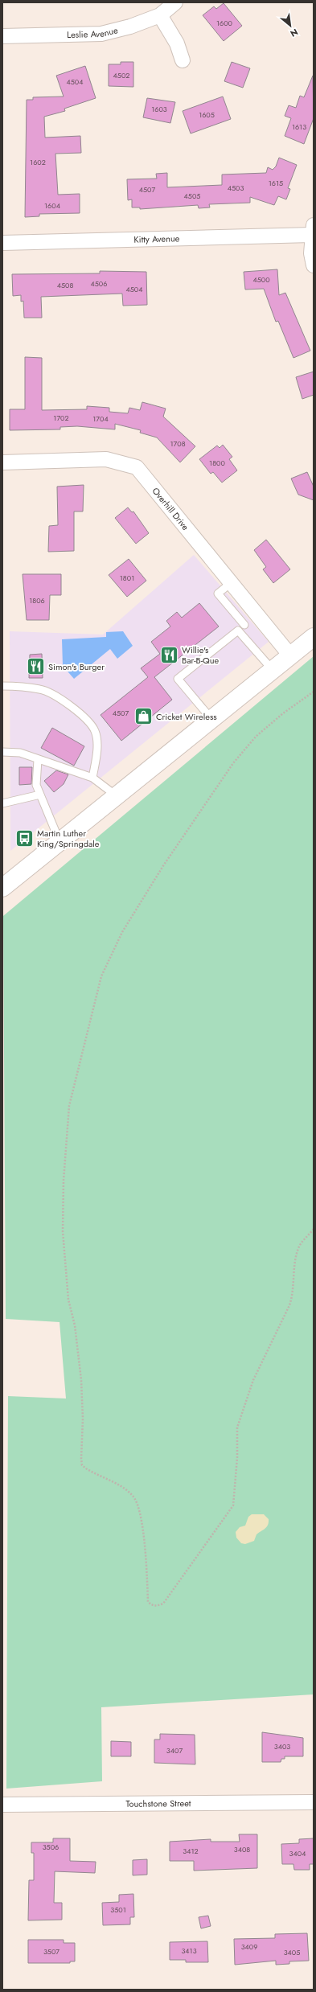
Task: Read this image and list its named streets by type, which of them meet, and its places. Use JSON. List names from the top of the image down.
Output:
{
  "streets": {
    "street": [
      "Leslie Avenue",
      "Kitty Avenue",
      "Overhill Drive",
      "Touchstone Street"
    ]
  },
  "places": {
    "restaurant": ["Willie's Bar-B-Que", "Simon's Burger"],
    "shop": ["Cricket Wireless"],
    "bus stop": ["Martin Luther King/Springdale"]
  },
  "house_numbers": [
    "1600",
    "4502",
    "4504",
    "1603",
    "1605",
    "1613",
    "1602",
    "1615",
    "4503",
    "4507",
    "4505",
    "1604",
    "4500",
    "4506",
    "4508",
    "4504",
    "1702",
    "1704",
    "1708",
    "1800",
    "1801",
    "1806",
    "4507",
    "3403",
    "3407",
    "3506",
    "3408",
    "3412",
    "3404",
    "3501",
    "3409",
    "3413",
    "3507",
    "3405"
  ],
  "north": "bottom right"
}
